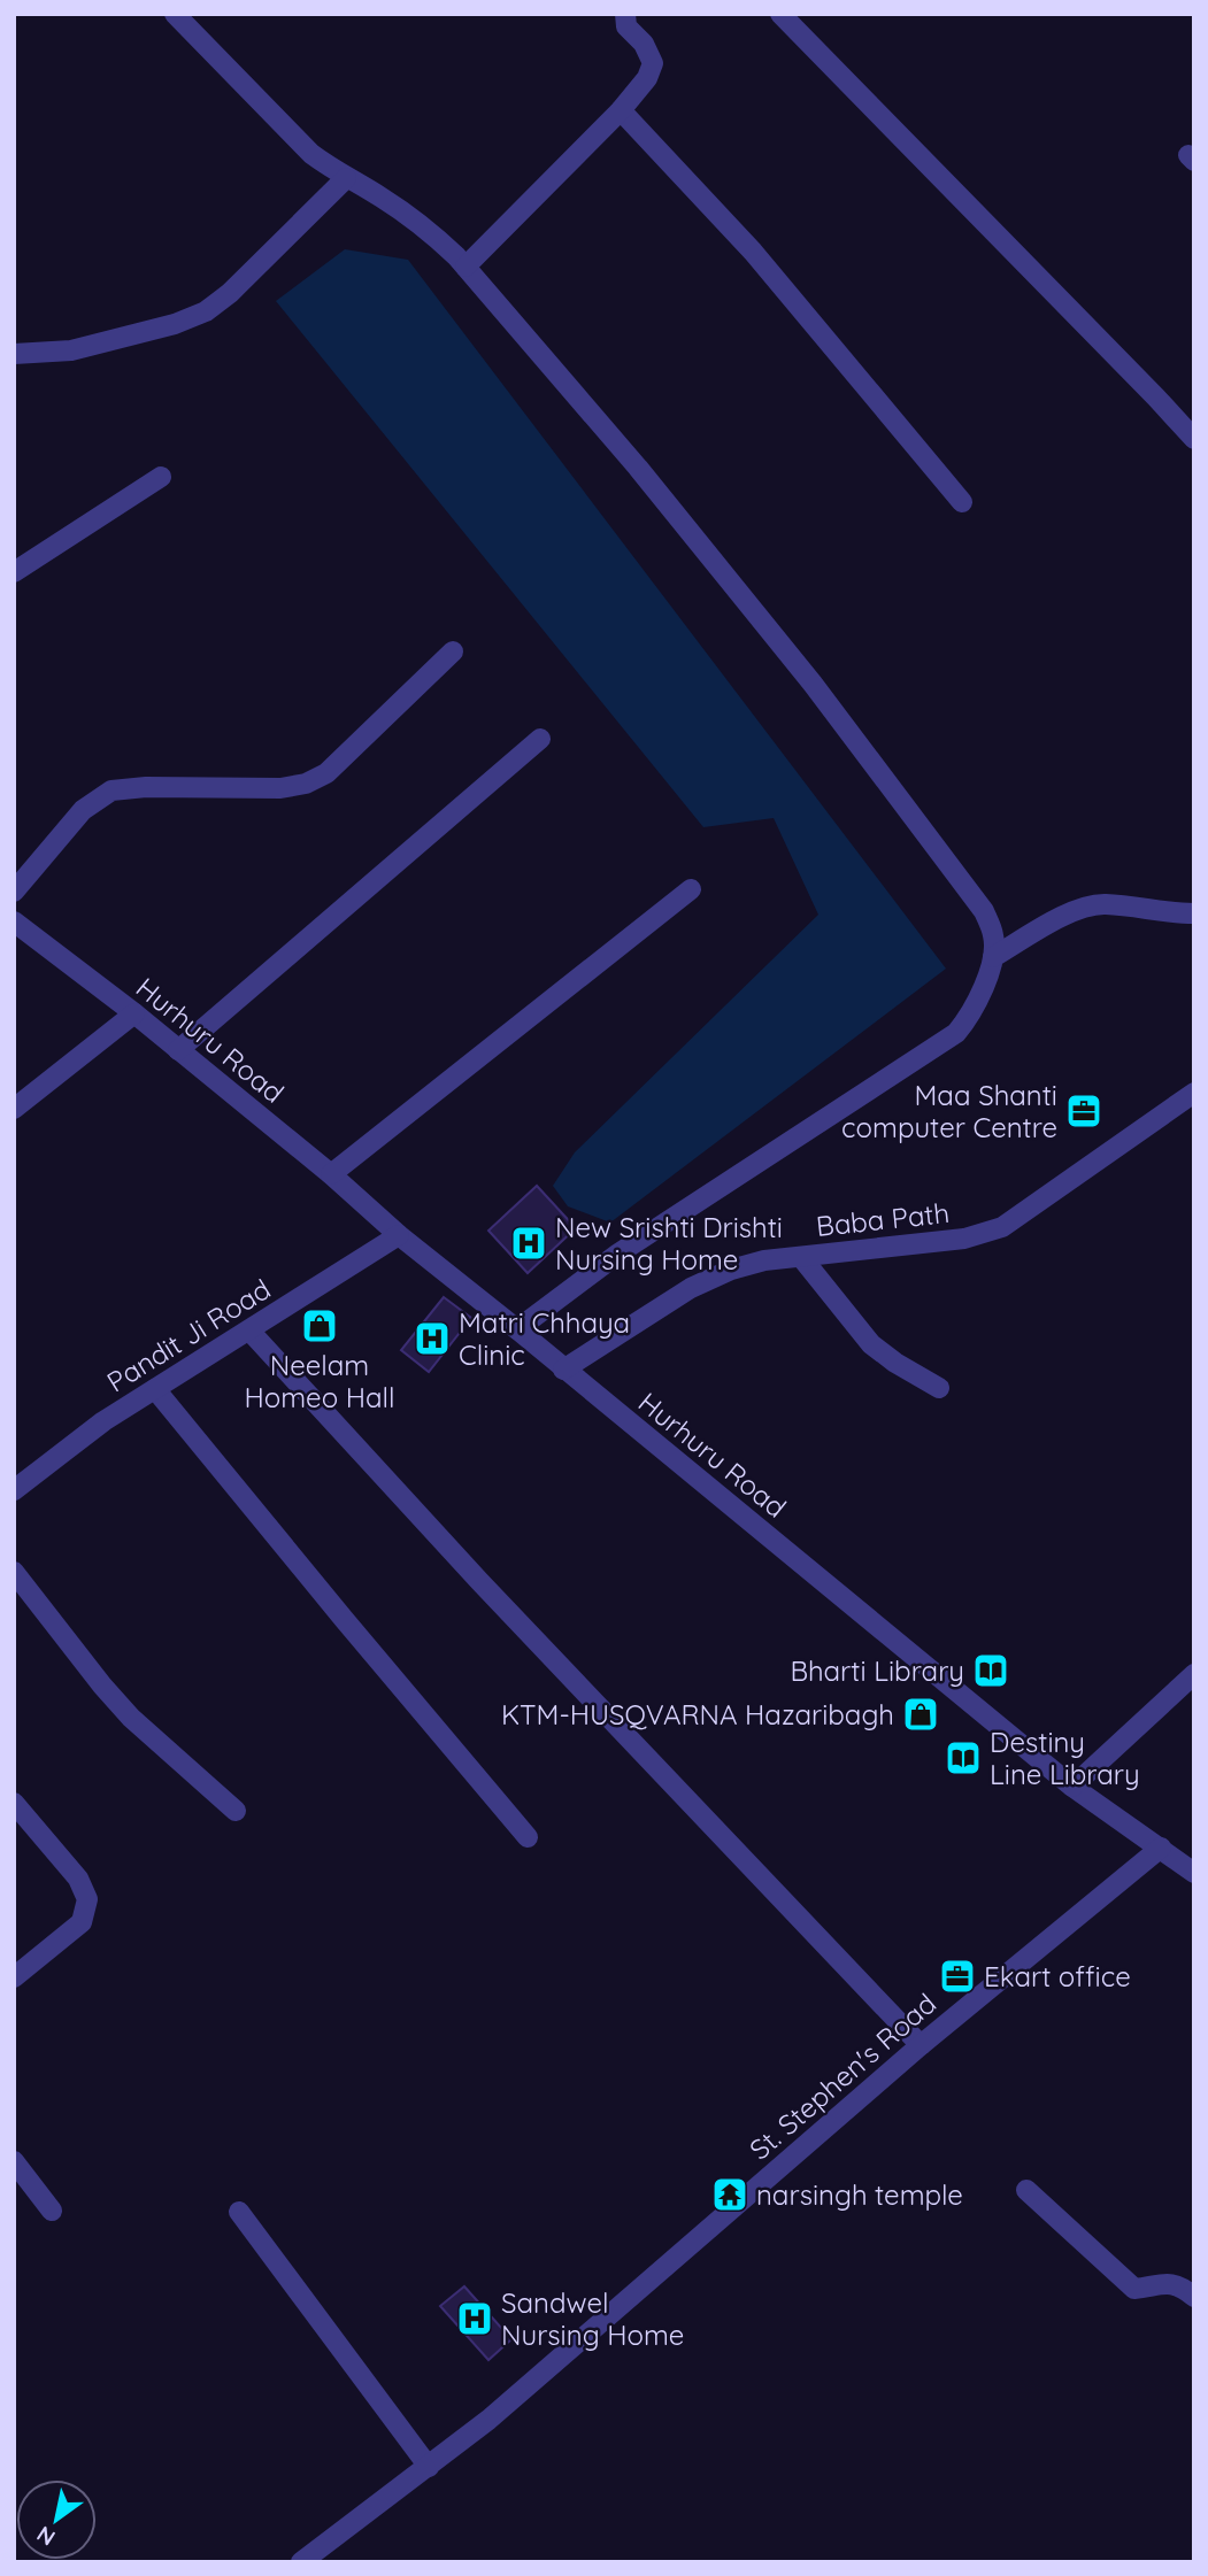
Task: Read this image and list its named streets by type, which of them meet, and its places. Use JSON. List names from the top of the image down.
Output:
{
  "streets": {
    "street": [
      "Hurhuru Road",
      "Baba Path",
      "Pandit Ji Road",
      "St. Stephen's Road"
    ]
  },
  "crossings": [
    ["Hurhuru Road", "Baba Path"],
    ["Hurhuru Road", "Pandit Ji Road"],
    ["Hurhuru Road", "St. Stephen's Road"]
  ],
  "places": {
    "office": ["Maa Shanti computer Centre", "Ekart office"],
    "hospital": ["New Srishti Drishti Nursing Home", "Matri Chhaya Clinic", "Sandwel Nursing Home"],
    "shop": ["Neelam Homeo Hall", "KTM-HUSQVARNA Hazaribagh"],
    "library": ["Bharti Library", "Destiny Line Library"],
    "temple": ["narsingh temple"]
  },
  "north": "bottom left"
}
